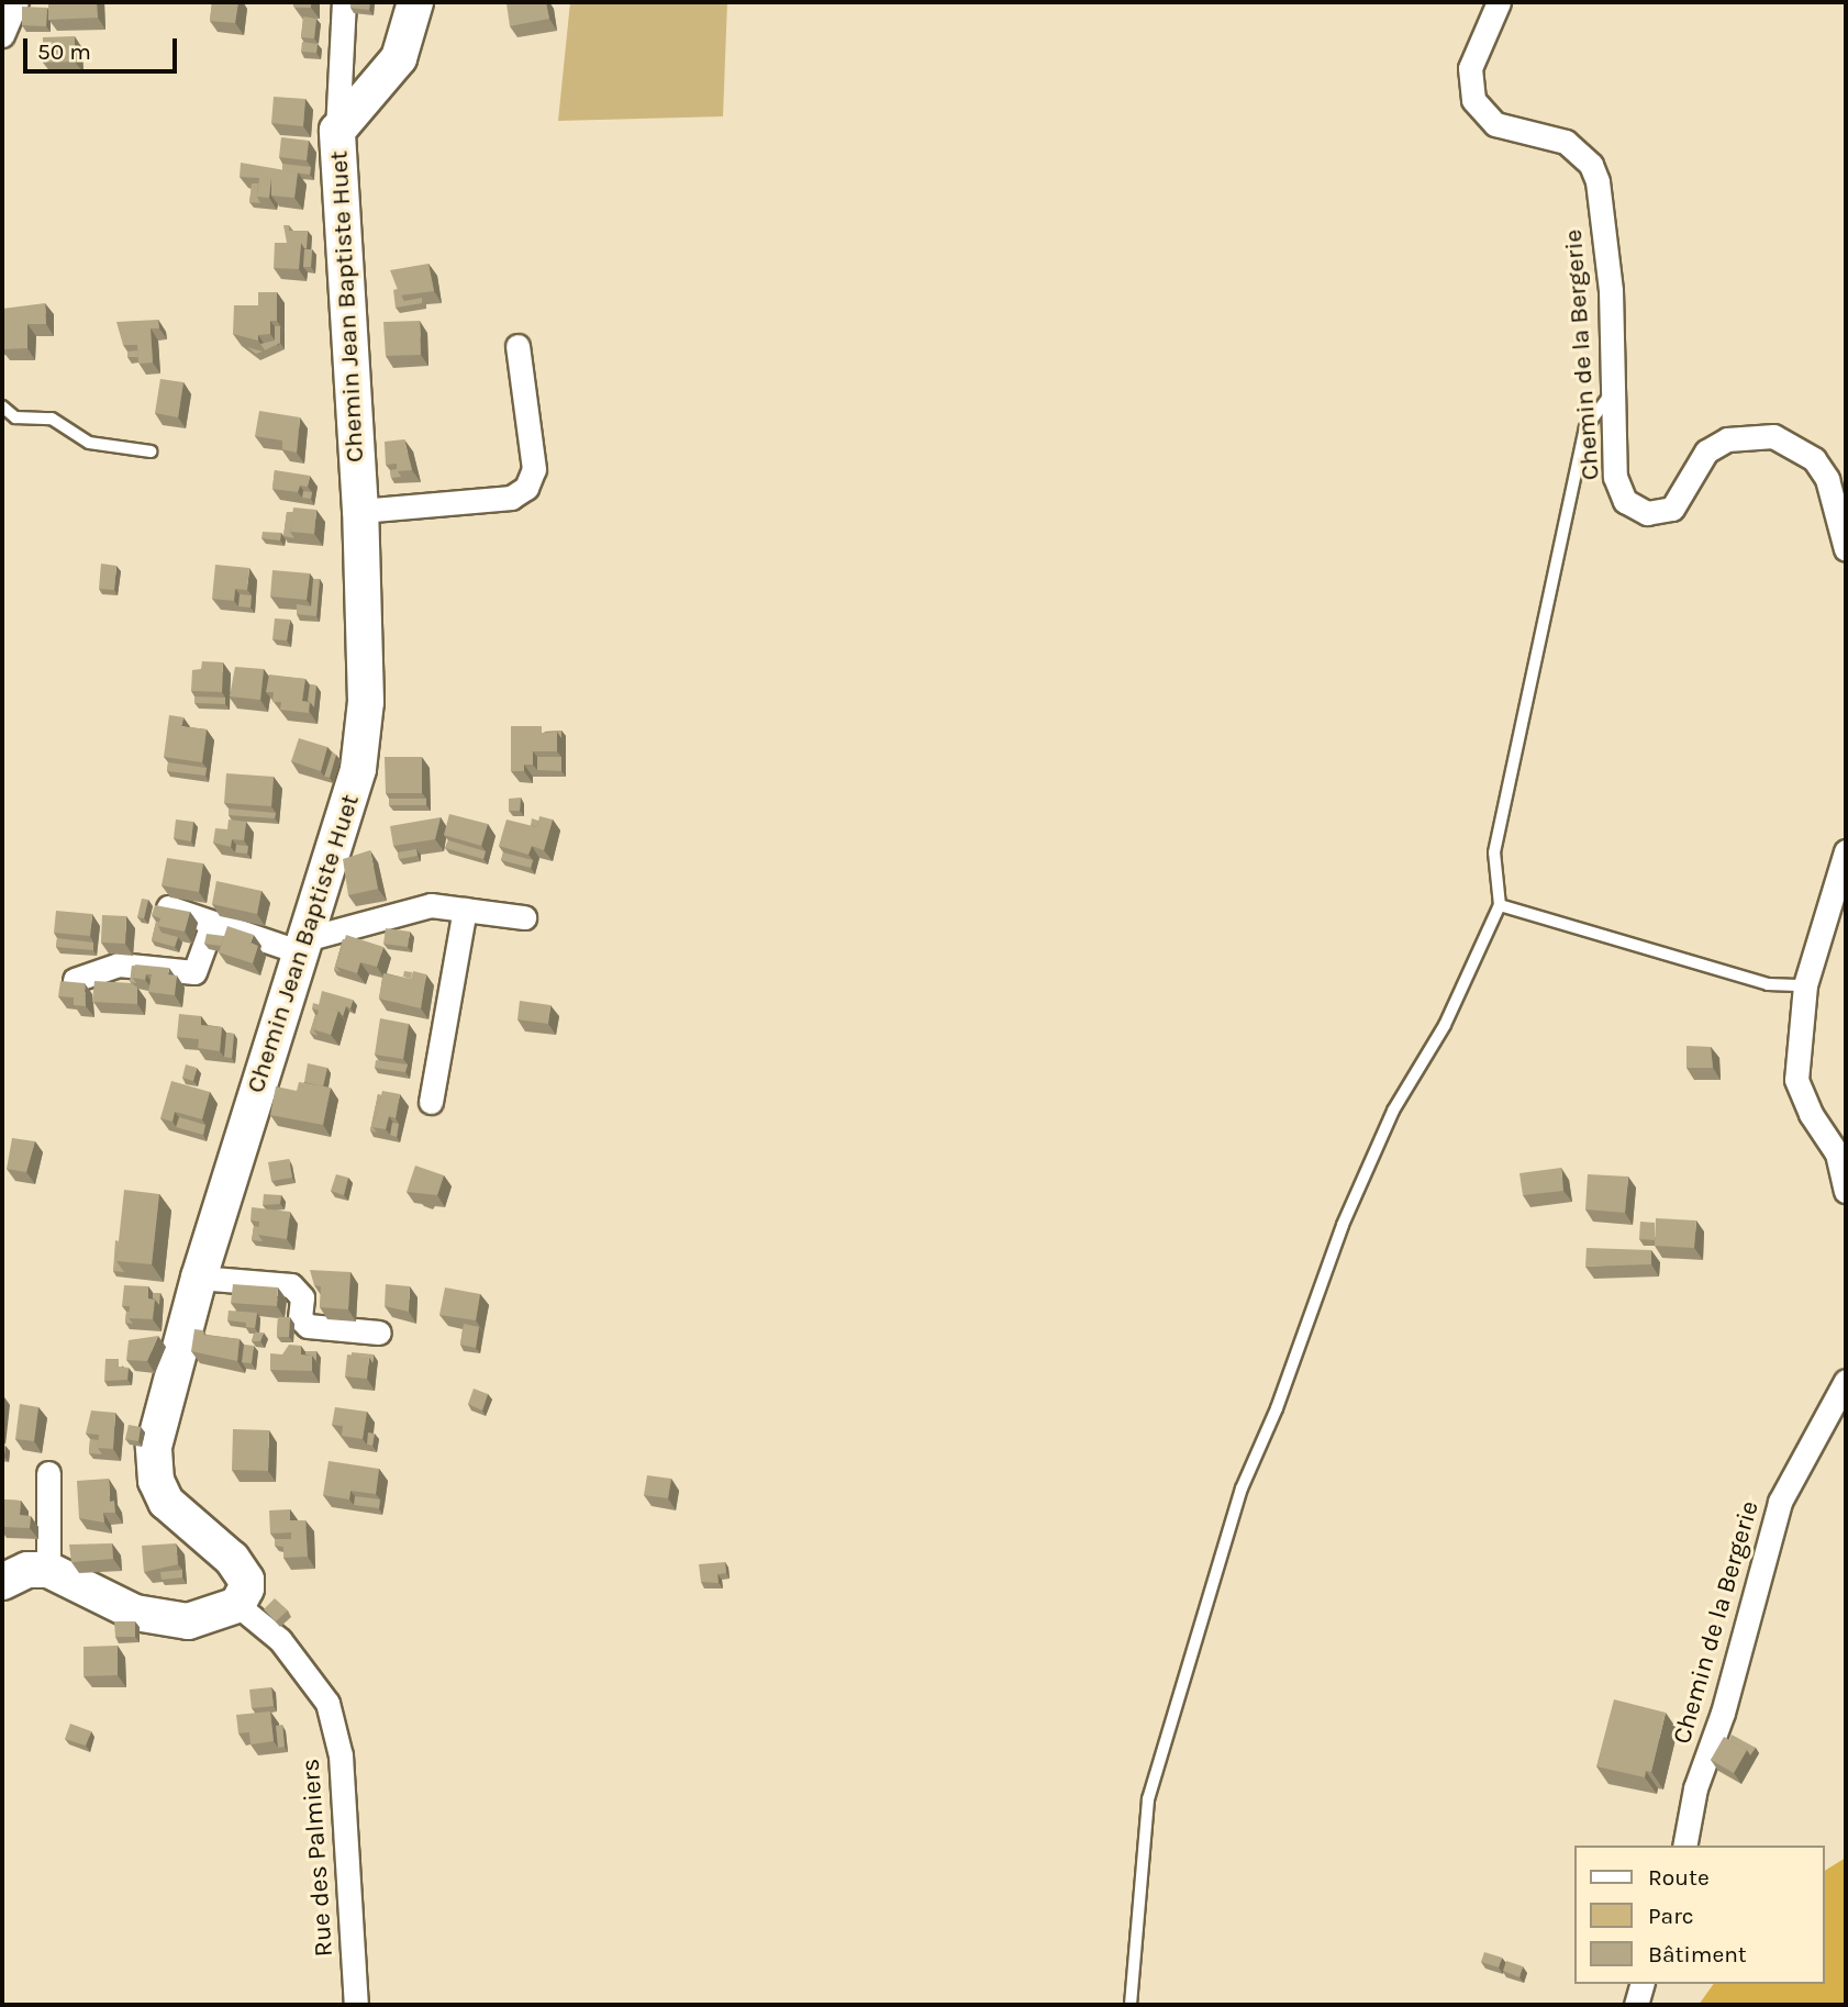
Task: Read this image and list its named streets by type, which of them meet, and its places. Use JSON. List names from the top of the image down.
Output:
{
  "streets": {
    "street": ["Chemin Jean Baptiste Huet", "Chemin de la Bergerie", "Rue des Palmiers"]
  },
  "crossings": [
    ["Chemin Jean Baptiste Huet", "Rue des Palmiers"]
  ],
  "legend": ["Route", "Parc", "Bâtiment"],
  "scale_bar": "50 m"
}
